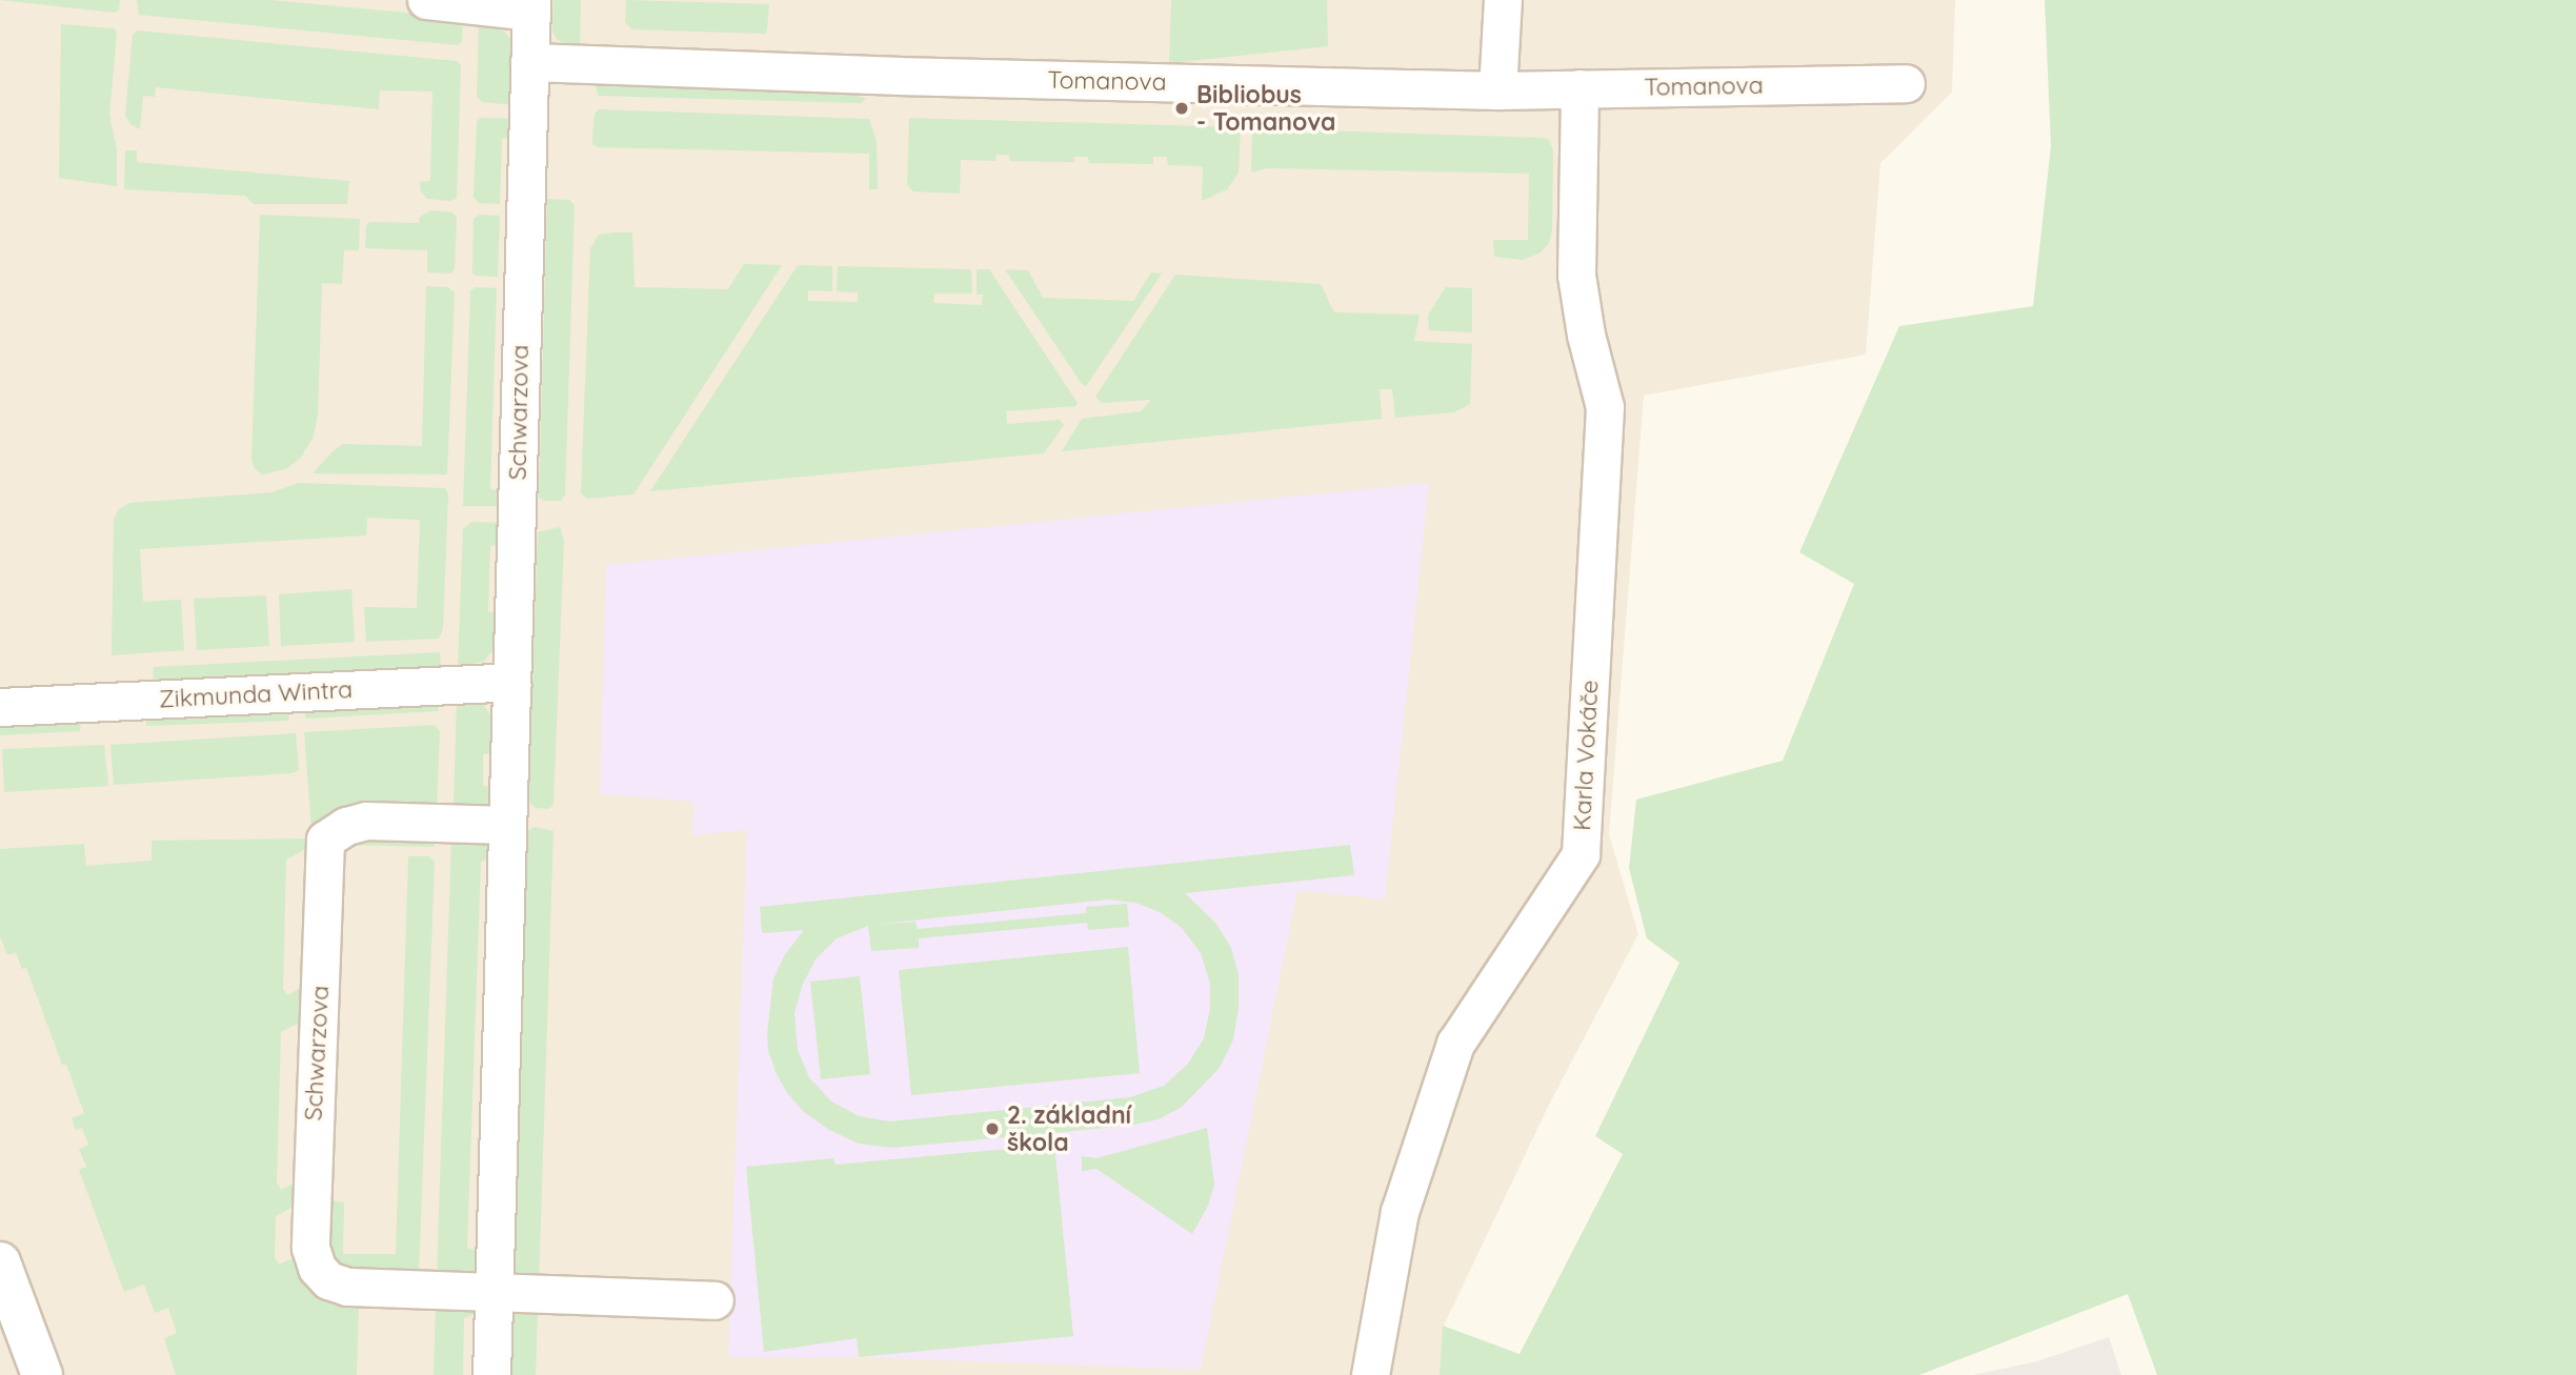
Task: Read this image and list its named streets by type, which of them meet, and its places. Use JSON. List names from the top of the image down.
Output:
{
  "streets": {
    "street": [
      "Tomanova",
      "Schwarzova",
      "Zikmunda Wintra",
      "Karla Vokáče"
    ]
  },
  "crossings": [
    ["Tomanova", "Schwarzova"],
    ["Tomanova", "Karla Vokáče"],
    ["Schwarzova", "Zikmunda Wintra"]
  ],
  "places": ["Bibliobus - Tomanova", "2. základní škola"]
}
